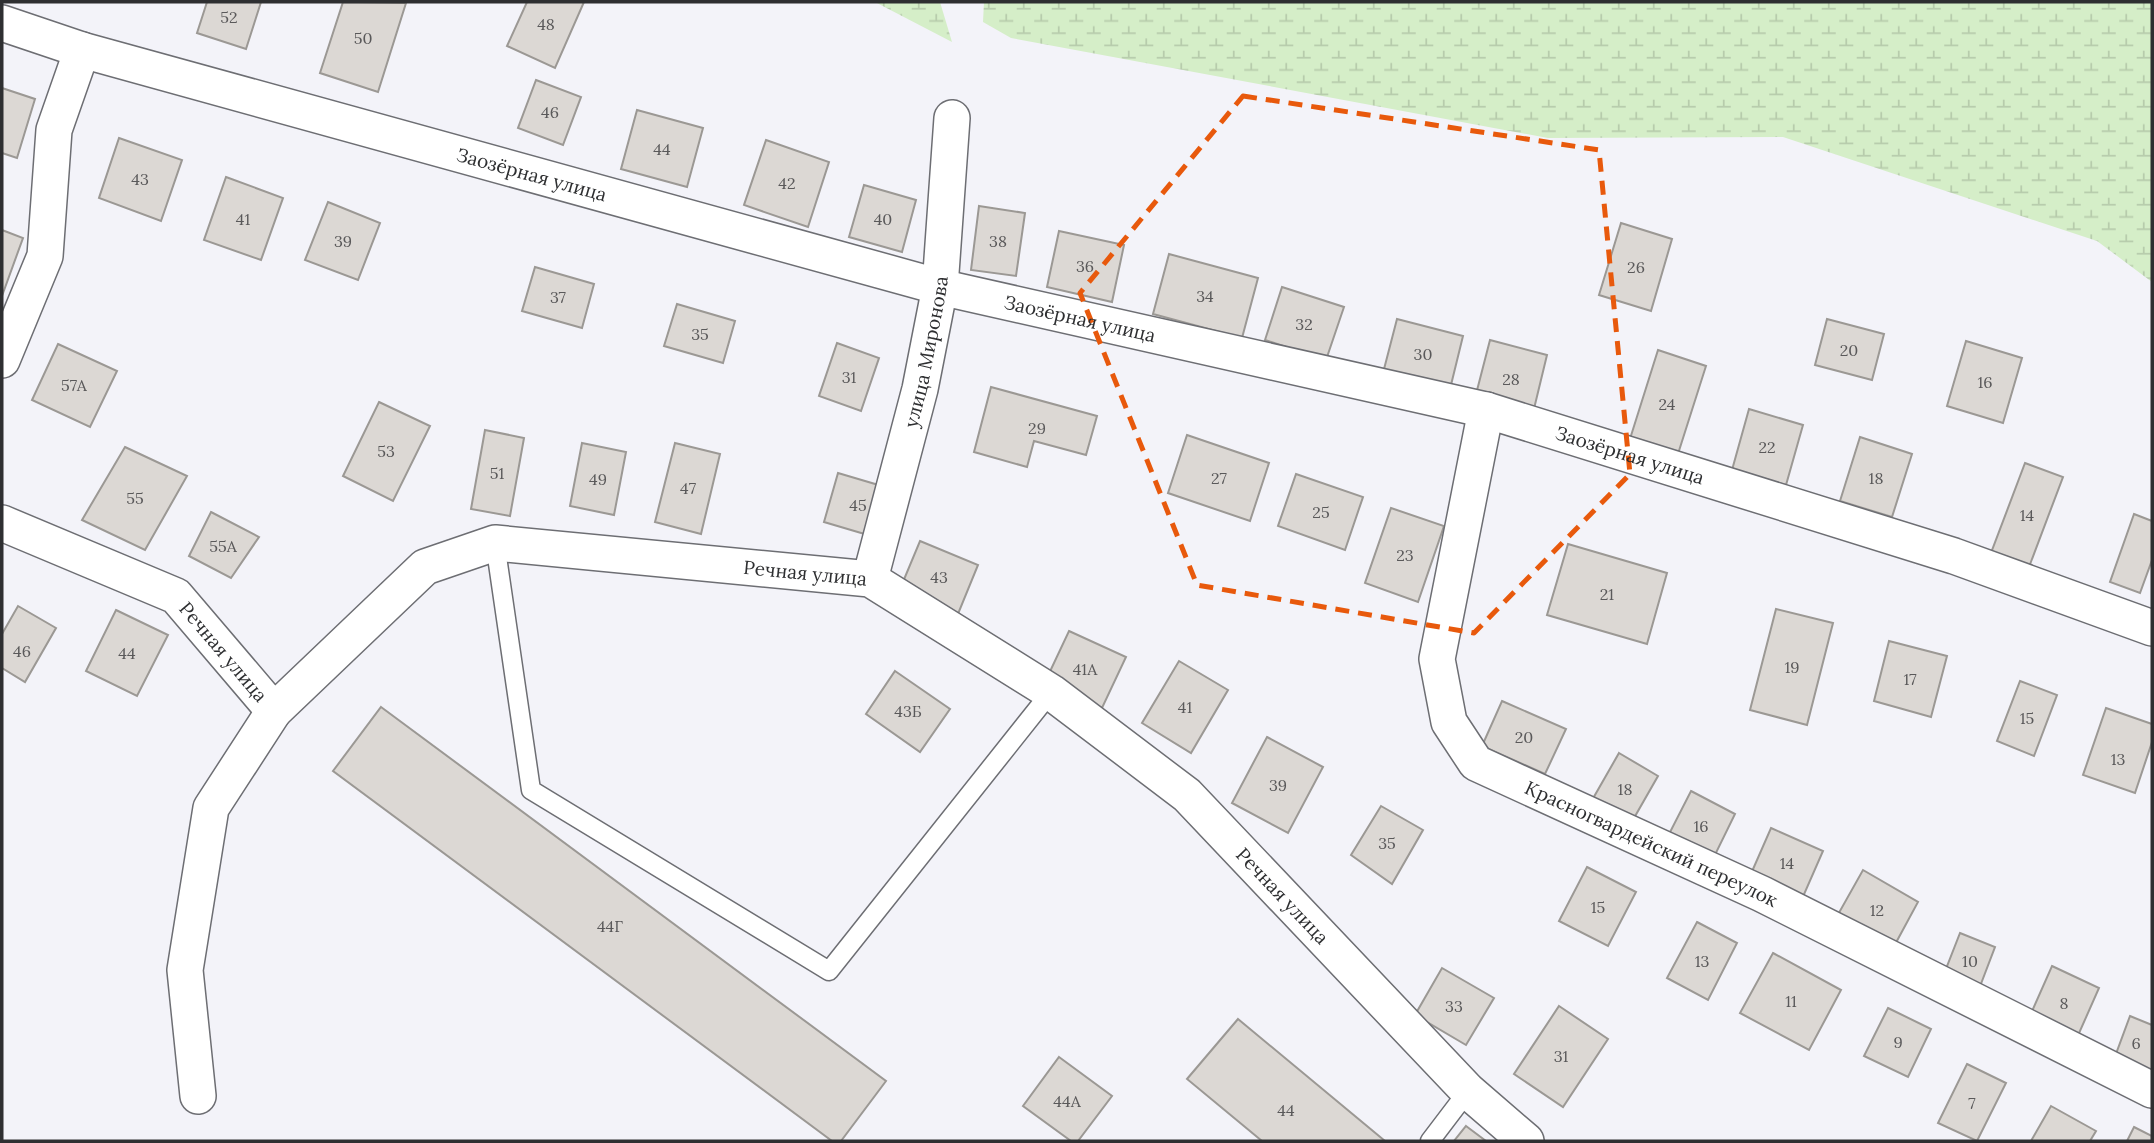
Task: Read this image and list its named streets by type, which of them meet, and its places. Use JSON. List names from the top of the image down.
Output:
{
  "streets": {
    "street": [
      "Заозёрная улица",
      "улица Миронова",
      "Речная улица",
      "Красногвардейский переулок"
    ]
  },
  "crossings": [
    ["Заозёрная улица", "улица Миронова"],
    ["Заозёрная улица", "Красногвардейский переулок"],
    ["улица Миронова", "Речная улица"]
  ],
  "house_numbers": [
    "52",
    "48",
    "50",
    "46",
    "44",
    "43",
    "42",
    "41",
    "40",
    "39",
    "38",
    "36",
    "26",
    "34",
    "37",
    "32",
    "35",
    "20",
    "30",
    "31",
    "28",
    "16",
    "57А",
    "24",
    "29",
    "22",
    "53",
    "51",
    "27",
    "18",
    "49",
    "47",
    "55",
    "45",
    "25",
    "14",
    "55А",
    "23",
    "43",
    "21",
    "46",
    "44",
    "19",
    "41А",
    "17",
    "41",
    "43Б",
    "15",
    "20",
    "13",
    "39",
    "18",
    "16",
    "35",
    "14",
    "15",
    "12",
    "44Г",
    "13",
    "10",
    "11",
    "8",
    "33",
    "9",
    "6",
    "31",
    "44А",
    "7",
    "44"
  ]
}
